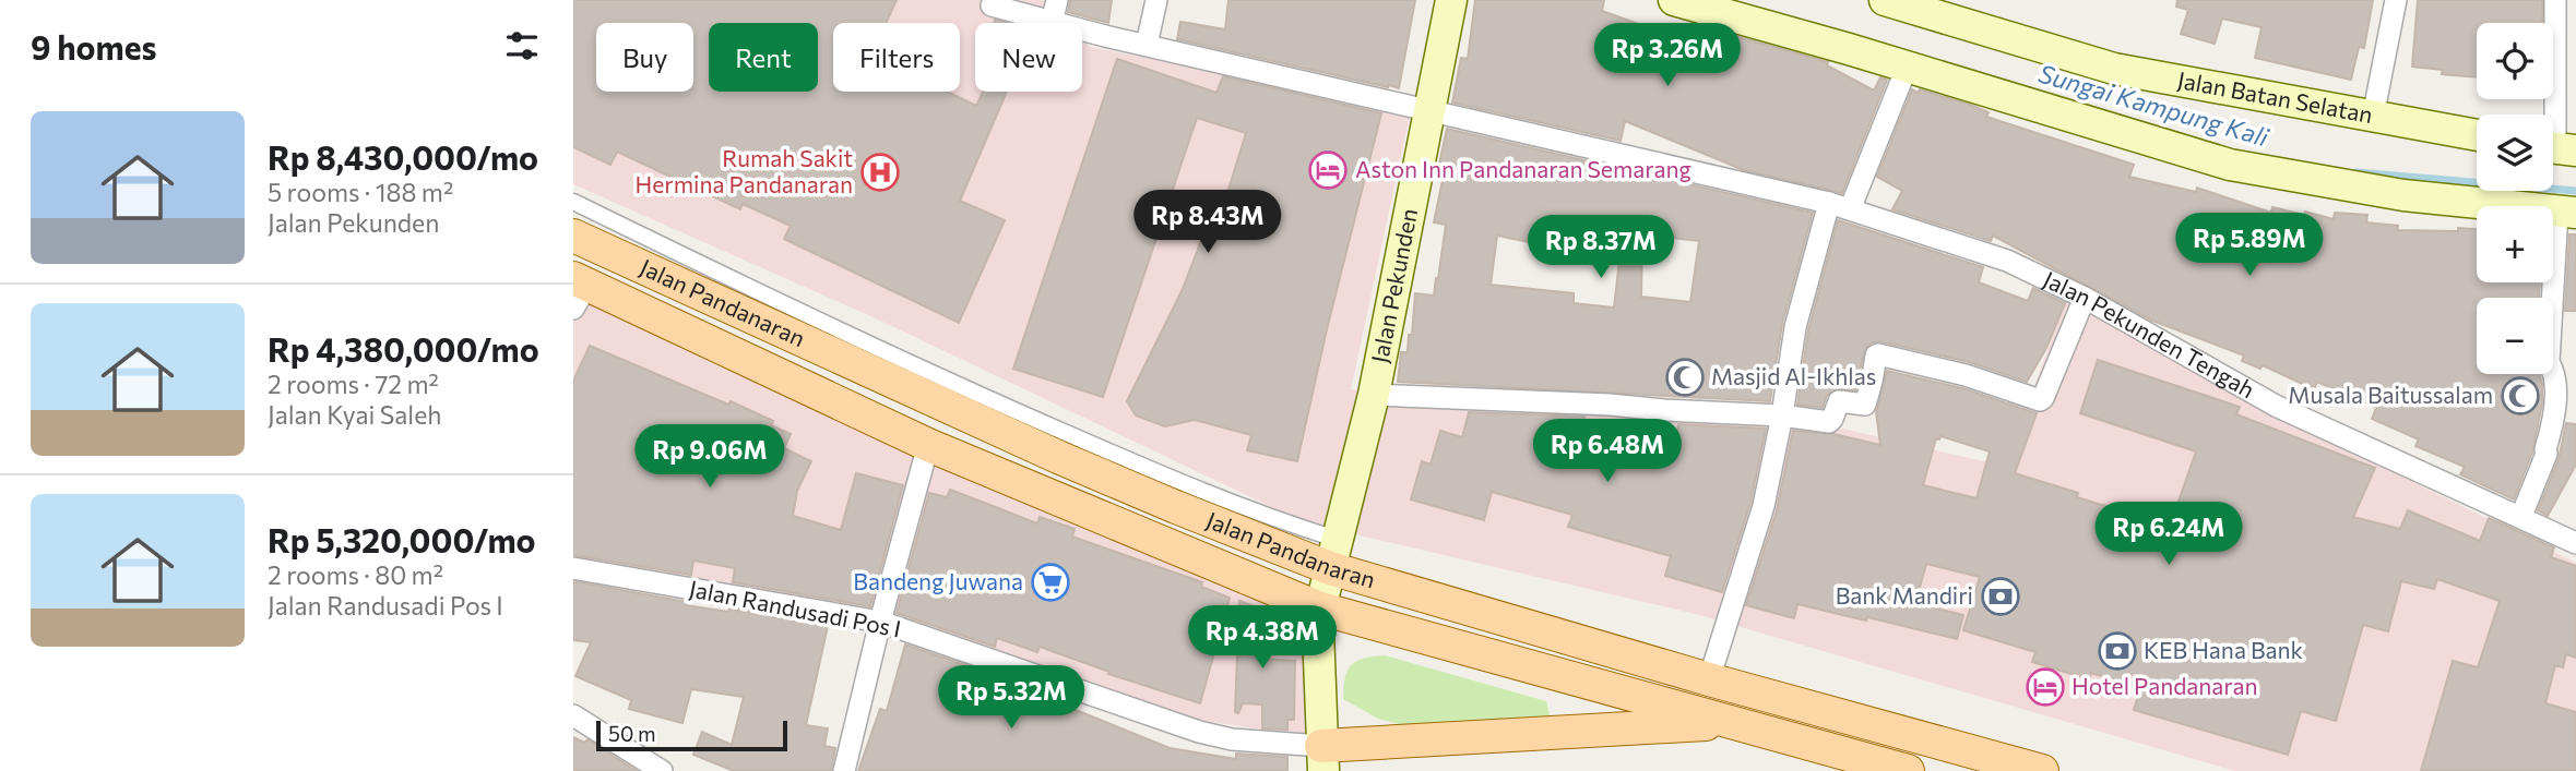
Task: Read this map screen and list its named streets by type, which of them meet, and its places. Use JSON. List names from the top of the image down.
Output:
{
  "streets": {
    "main road": ["Jalan Batan Selatan", "Jalan Pekunden", "Jalan Pandanaran"],
    "street": ["Jalan Pekunden Tengah", "Jalan Randusadi Pos I"]
  },
  "crossings": [
    ["Jalan Pekunden", "Jalan Pandanaran"],
    ["Jalan Pekunden", "Jalan Pekunden Tengah"],
    ["Jalan Pekunden", "Jalan Randusadi Pos I"]
  ],
  "water": ["Sungai Kampung Kali"],
  "places": {
    "hotel": ["Aston Inn Pandanaran Semarang", "Hotel Pandanaran"],
    "hospital": ["Rumah Sakit Hermina Pandanaran"],
    "mosque": ["Masjid Al-Ikhlas", "Musala Baitussalam"],
    "supermarket": ["Bandeng Juwana"],
    "bank": ["Bank Mandiri", "KEB Hana Bank"]
  },
  "scale_bar": "50 m",
  "page": {
    "heading": "9 homes",
    "map_buttons": ["+", "−"],
    "price": [
      "Rp 3.26M",
      "Rp 8.43M",
      "Rp 5.89M",
      "Rp 8.37M",
      "Rp 6.48M",
      "Rp 9.06M",
      "Rp 6.24M",
      "Rp 4.38M",
      "Rp 5.32M"
    ],
    "chip": [
      "Buy",
      "Rent",
      "Filters",
      "New"
    ],
    "list": [
      {
        "name": "Rp 8,430,000/mo",
        "note": "5 rooms · 188 m² · Jalan Pekunden"
      },
      {
        "name": "Rp 4,380,000/mo",
        "note": "2 rooms · 72 m² · Jalan Kyai Saleh"
      },
      {
        "name": "Rp 5,320,000/mo",
        "note": "2 rooms · 80 m² · Jalan Randusadi Pos I"
      }
    ],
    "scale": "50 m"
  }
}
